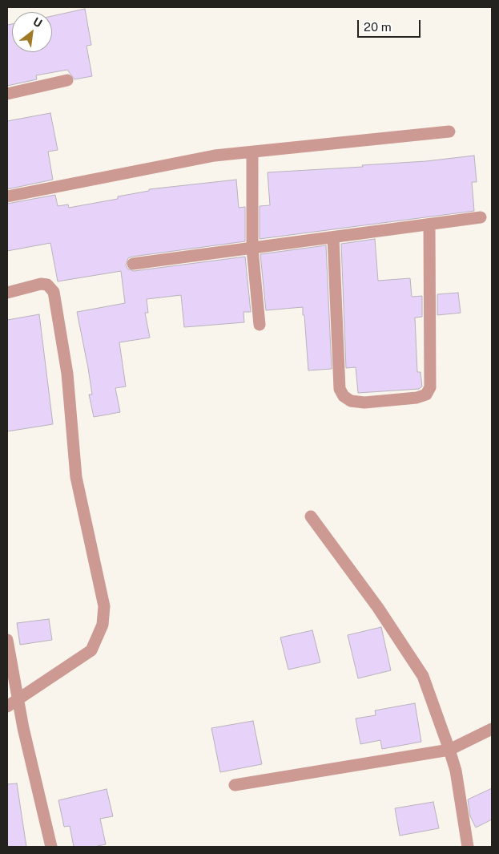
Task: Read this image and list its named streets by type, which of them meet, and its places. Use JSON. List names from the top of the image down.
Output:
{
  "scale_bar": "20 m",
  "north": "top right"
}
